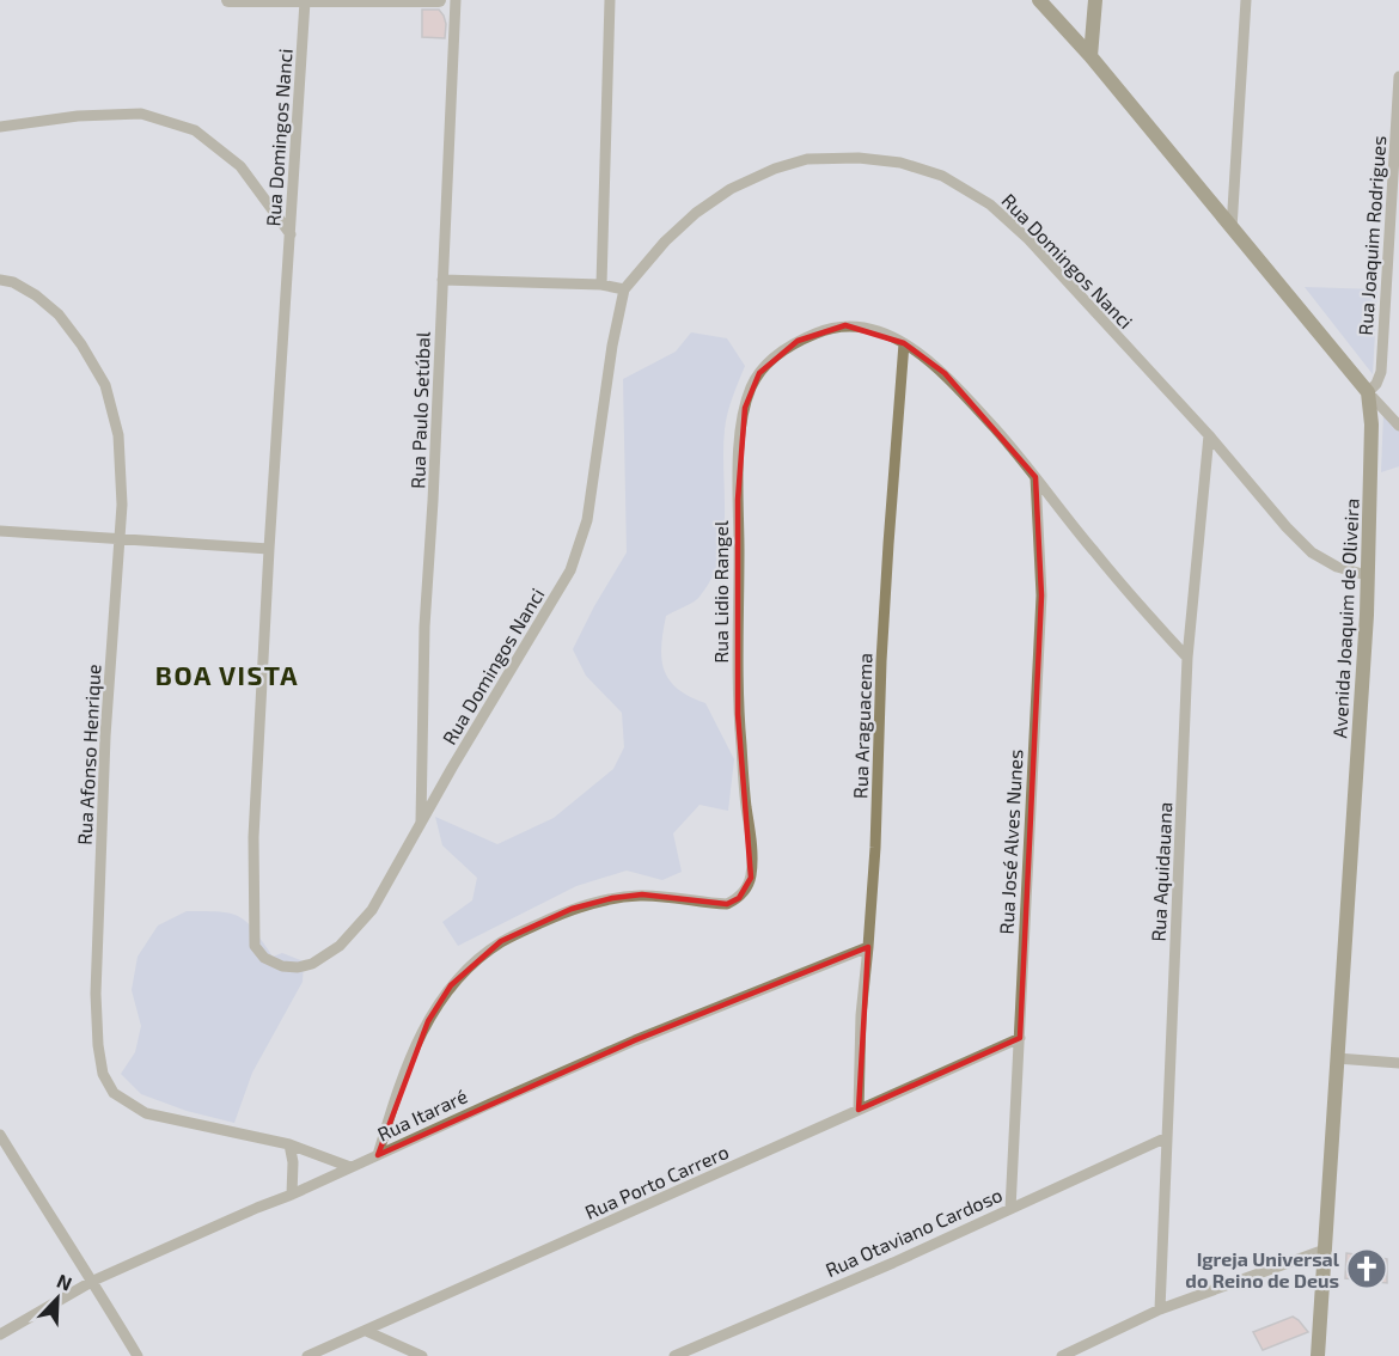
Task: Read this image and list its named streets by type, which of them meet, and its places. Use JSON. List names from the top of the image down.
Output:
{
  "streets": {
    "main road": ["Avenida Joaquim de Oliveira"],
    "street": [
      "Rua Domingos Nanci",
      "Rua Joaquim Rodrigues",
      "Rua Paulo Setúbal",
      "Rua Lidio Rangel",
      "Rua Araguacema",
      "Rua Afonso Henrique",
      "Rua José Alves Nunes",
      "Rua Aquidauana",
      "Rua Itararé",
      "Rua Porto Carrero",
      "Rua Otaviano Cardoso"
    ]
  },
  "crossings": [
    ["Rua Domingos Nanci", "Rua Paulo Setúbal"],
    ["Rua Domingos Nanci", "Avenida Joaquim de Oliveira"],
    ["Rua Domingos Nanci", "Rua Aquidauana"],
    ["Rua Joaquim Rodrigues", "Avenida Joaquim de Oliveira"],
    ["Rua Lidio Rangel", "Rua Araguacema"],
    ["Rua Lidio Rangel", "Rua José Alves Nunes"],
    ["Rua Lidio Rangel", "Rua Aquidauana"],
    ["Rua Lidio Rangel", "Rua Itararé"],
    ["Rua Araguacema", "Rua Itararé"],
    ["Rua Araguacema", "Rua Porto Carrero"],
    ["Rua Afonso Henrique", "Rua Itararé"],
    ["Rua José Alves Nunes", "Rua Porto Carrero"],
    ["Rua José Alves Nunes", "Rua Otaviano Cardoso"],
    ["Rua Aquidauana", "Rua Otaviano Cardoso"]
  ],
  "districts": ["BOA VISTA"],
  "places": {
    "church": ["Igreja Universal do Reino de Deus"]
  },
  "north": "top right"
}
